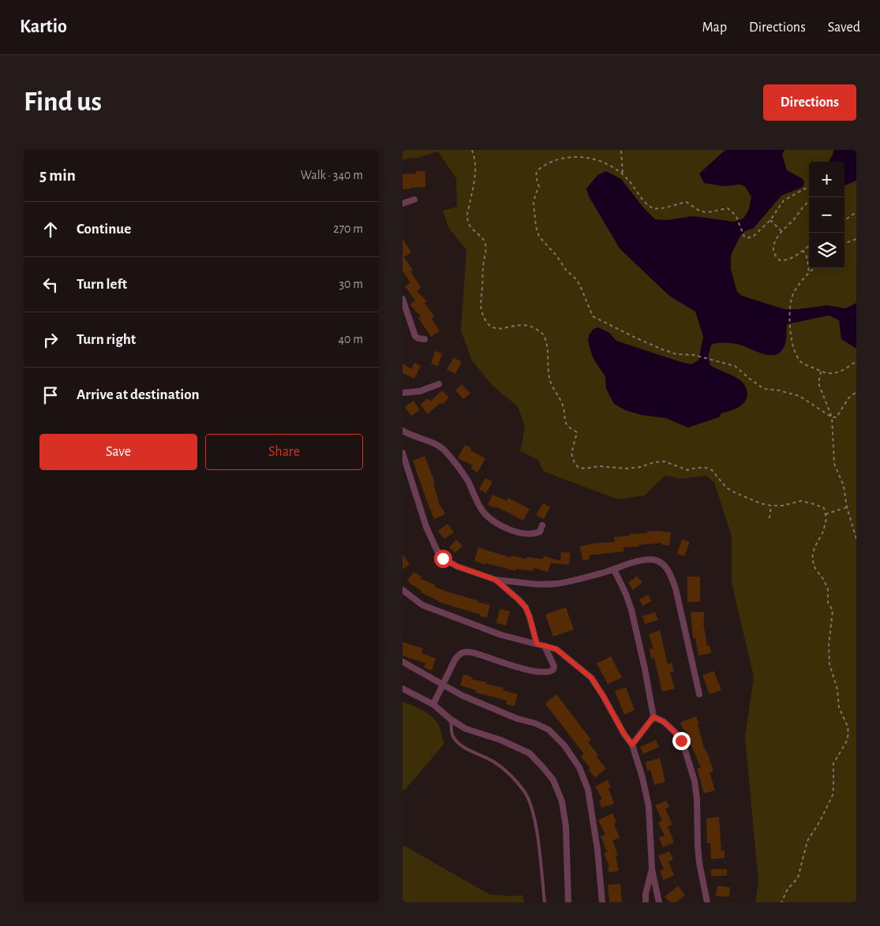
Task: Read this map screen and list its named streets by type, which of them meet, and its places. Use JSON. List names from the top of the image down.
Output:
{
  "page": {
    "header": "Kartio",
    "nav": ["Map", "Directions", "Saved"],
    "buttons": [
      "Directions",
      ["Save", "Share"]
    ],
    "title": "Find us",
    "heading": ["5 min", "Walk · 340 m"],
    "map_buttons": ["+", "−"],
    "list": [
      ["Continue", "270 m"],
      ["Turn left", "30 m"],
      ["Turn right", "40 m"],
      "Arrive at destination"
    ]
  }
}
